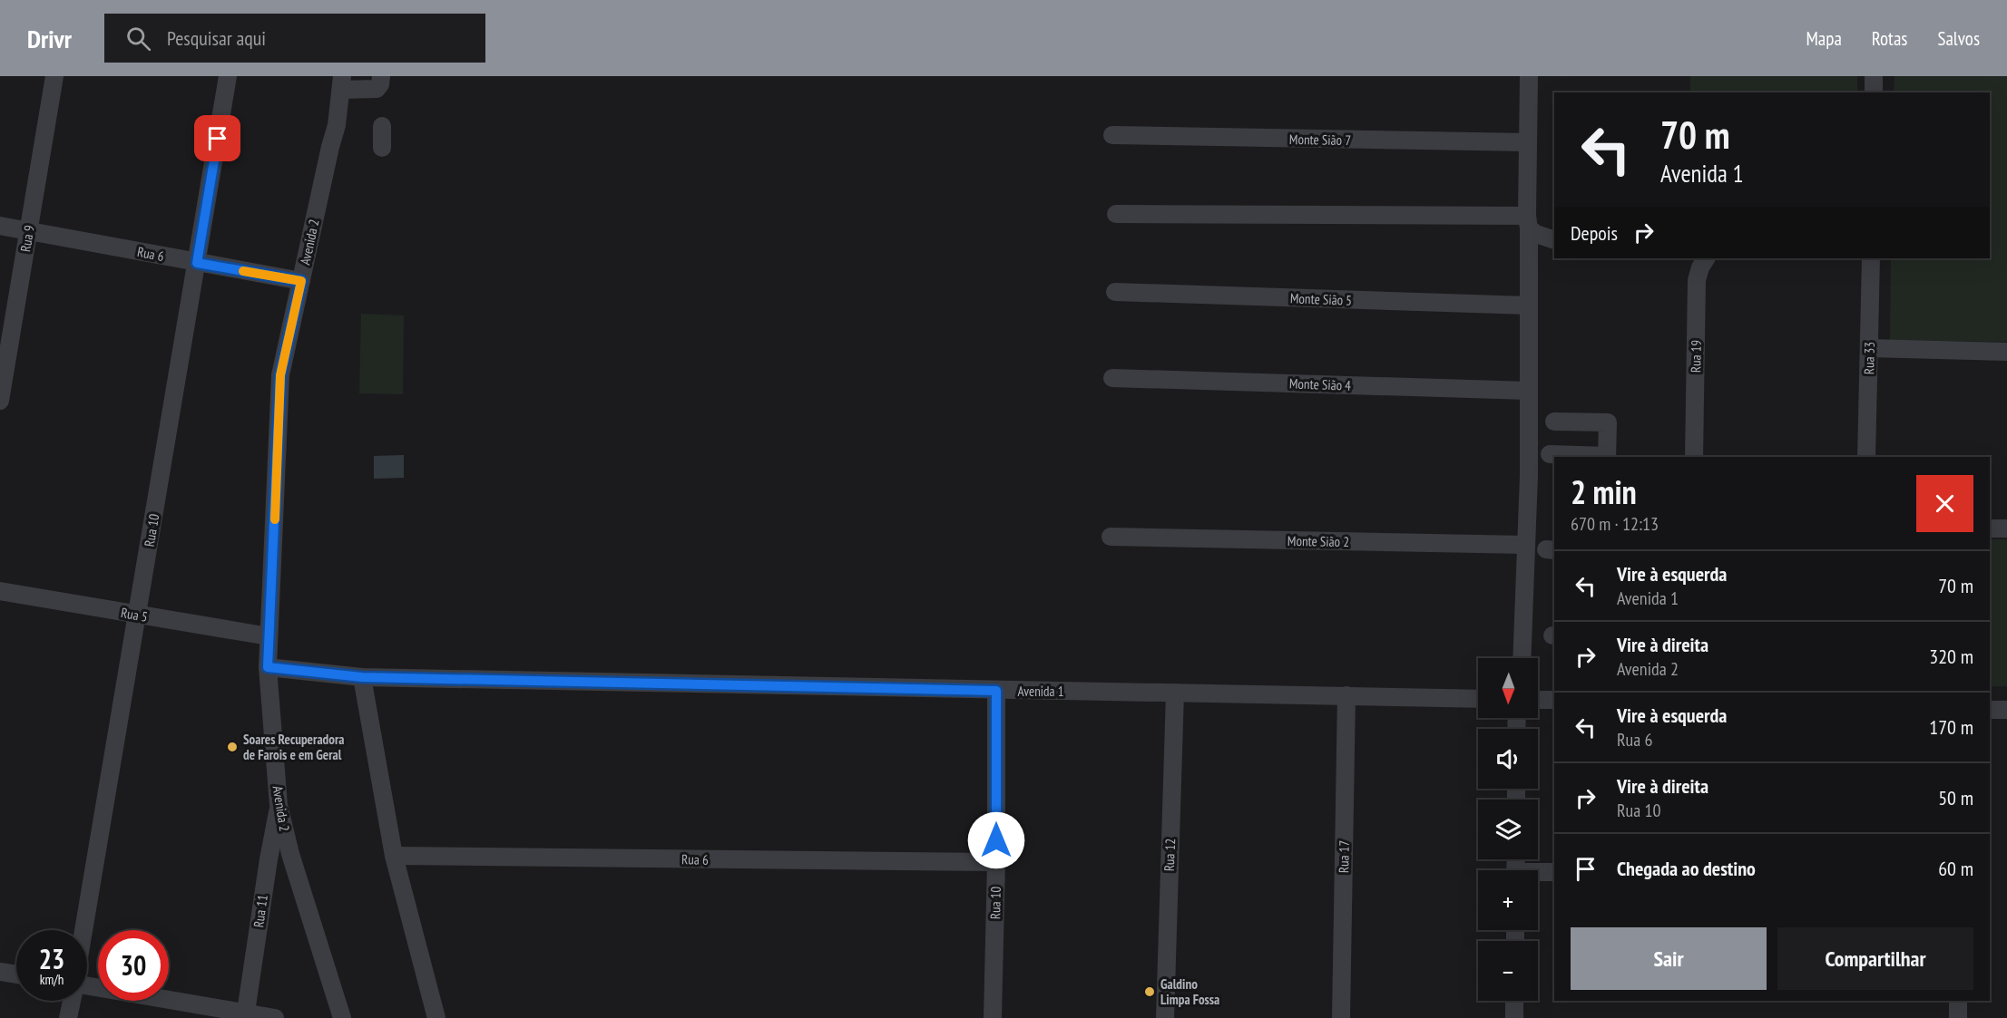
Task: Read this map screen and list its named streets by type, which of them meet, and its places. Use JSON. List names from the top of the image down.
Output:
{
  "streets": {
    "street": [
      "Monte Sião 7",
      "Rua 9",
      "Avenida 2",
      "Rua 6",
      "Monte Sião 5",
      "Rua 19",
      "Rua 33",
      "Monte Sião 4",
      "Rua 10",
      "Monte Sião 2",
      "Rua 5",
      "Avenida 1",
      "Rua 12",
      "Rua 17",
      "Rua 11"
    ]
  },
  "crossings": [
    ["Rua 9", "Rua 6"],
    ["Avenida 2", "Rua 6"],
    ["Avenida 2", "Rua 5"],
    ["Avenida 2", "Avenida 1"],
    ["Avenida 2", "Rua 11"],
    ["Rua 6", "Rua 10"],
    ["Rua 10", "Rua 5"],
    ["Rua 10", "Avenida 1"],
    ["Avenida 1", "Rua 12"],
    ["Avenida 1", "Rua 17"]
  ],
  "places": ["Soares Recuperadora de Farois e em Geral", "Galdino Limpa Fossa"],
  "north": "bottom",
  "page": {
    "header": "Drivr",
    "search": "Pesquisar aqui",
    "nav": ["Mapa", "Rotas", "Salvos"],
    "turn": ["70 m", "Avenida 1"],
    "then": "Depois",
    "heading": ["2 min", "670 m · 12:13"],
    "list": [
      {
        "name": "Vire à esquerda",
        "note": "Avenida 1",
        "value": "70 m"
      },
      {
        "name": "Vire à direita",
        "note": "Avenida 2",
        "value": "320 m"
      },
      {
        "name": "Vire à esquerda",
        "note": "Rua 6",
        "value": "170 m"
      },
      {
        "name": "Vire à direita",
        "note": "Rua 10",
        "value": "50 m"
      },
      {
        "name": "Chegada ao destino",
        "value": "60 m"
      }
    ],
    "map_buttons": ["+", "−"],
    "buttons": ["Sair", "Compartilhar"],
    "speed": "23 km/h",
    "limit": "30"
  }
}
